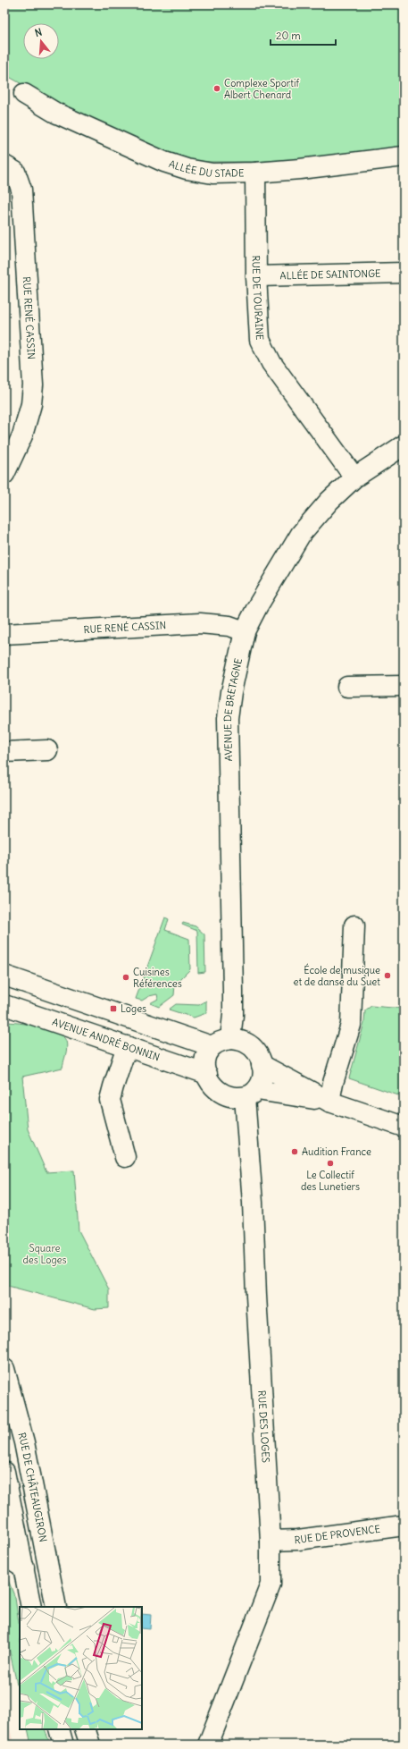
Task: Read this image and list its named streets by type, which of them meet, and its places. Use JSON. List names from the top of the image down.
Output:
{
  "streets": {
    "street": [
      "ALLÉE DU STADE",
      "ALLÉE DE SAINTONGE",
      "RUE DE TOURAINE",
      "RUE RENÉ CASSIN",
      "AVENUE DE BRETAGNE",
      "AVENUE ANDRÉ BONNIN",
      "RUE DES LOGES",
      "RUE DE CHÂTEAUGIRON",
      "RUE DE PROVENCE"
    ]
  },
  "crossings": [
    ["ALLÉE DU STADE", "RUE DE TOURAINE"],
    ["ALLÉE DE SAINTONGE", "RUE DE TOURAINE"],
    ["RUE DE TOURAINE", "AVENUE DE BRETAGNE"],
    ["RUE RENÉ CASSIN", "AVENUE DE BRETAGNE"],
    ["AVENUE DE BRETAGNE", "AVENUE ANDRÉ BONNIN"],
    ["AVENUE DE BRETAGNE", "RUE DES LOGES"],
    ["AVENUE ANDRÉ BONNIN", "RUE DES LOGES"],
    ["RUE DES LOGES", "RUE DE PROVENCE"]
  ],
  "parks": ["Square des Loges"],
  "places": {
    "other": [
      "Complexe Sportif Albert Chenard",
      "École de musique et de danse du Suet",
      "Cuisines Références",
      "Audition France",
      "Le Collectif des Lunetiers"
    ],
    "transit": ["Loges"]
  },
  "scale_bar": "20 m",
  "north": "top"
}
